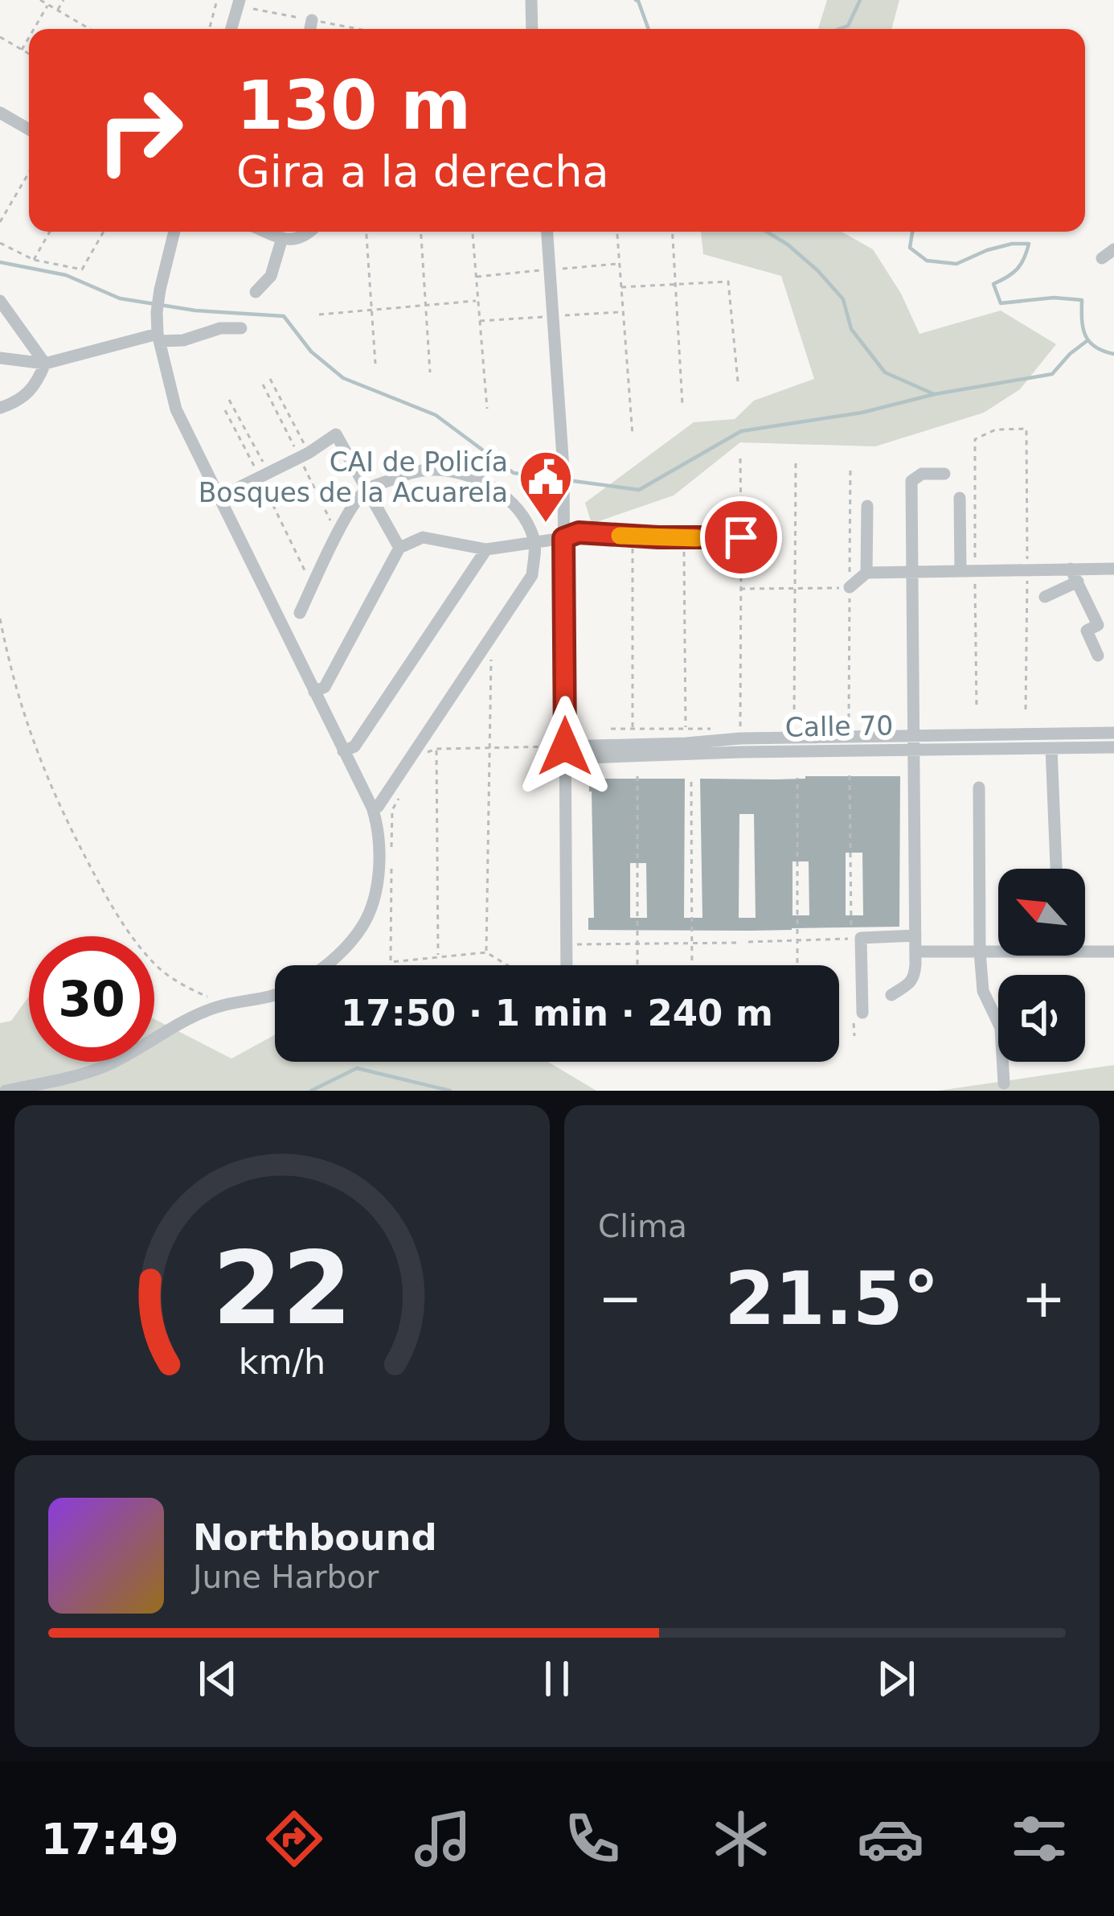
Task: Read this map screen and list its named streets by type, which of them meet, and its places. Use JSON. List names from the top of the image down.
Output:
{
  "streets": {
    "street": ["Calle 70"]
  },
  "places": {
    "public building": ["CAI de Policía Bosques de la Acuarela"]
  },
  "north": "top left",
  "page": {
    "turn": ["130 m", "Gira a la derecha"],
    "limit": "30",
    "trip": "17:50 · 1 min · 240 m",
    "tile": "Clima",
    "heat": ["−", "21.5°", "+"],
    "song": ["Northbound", "June Harbor"],
    "tabs": "17:49",
    "gauge": ["22", "km/h"]
  }
}
